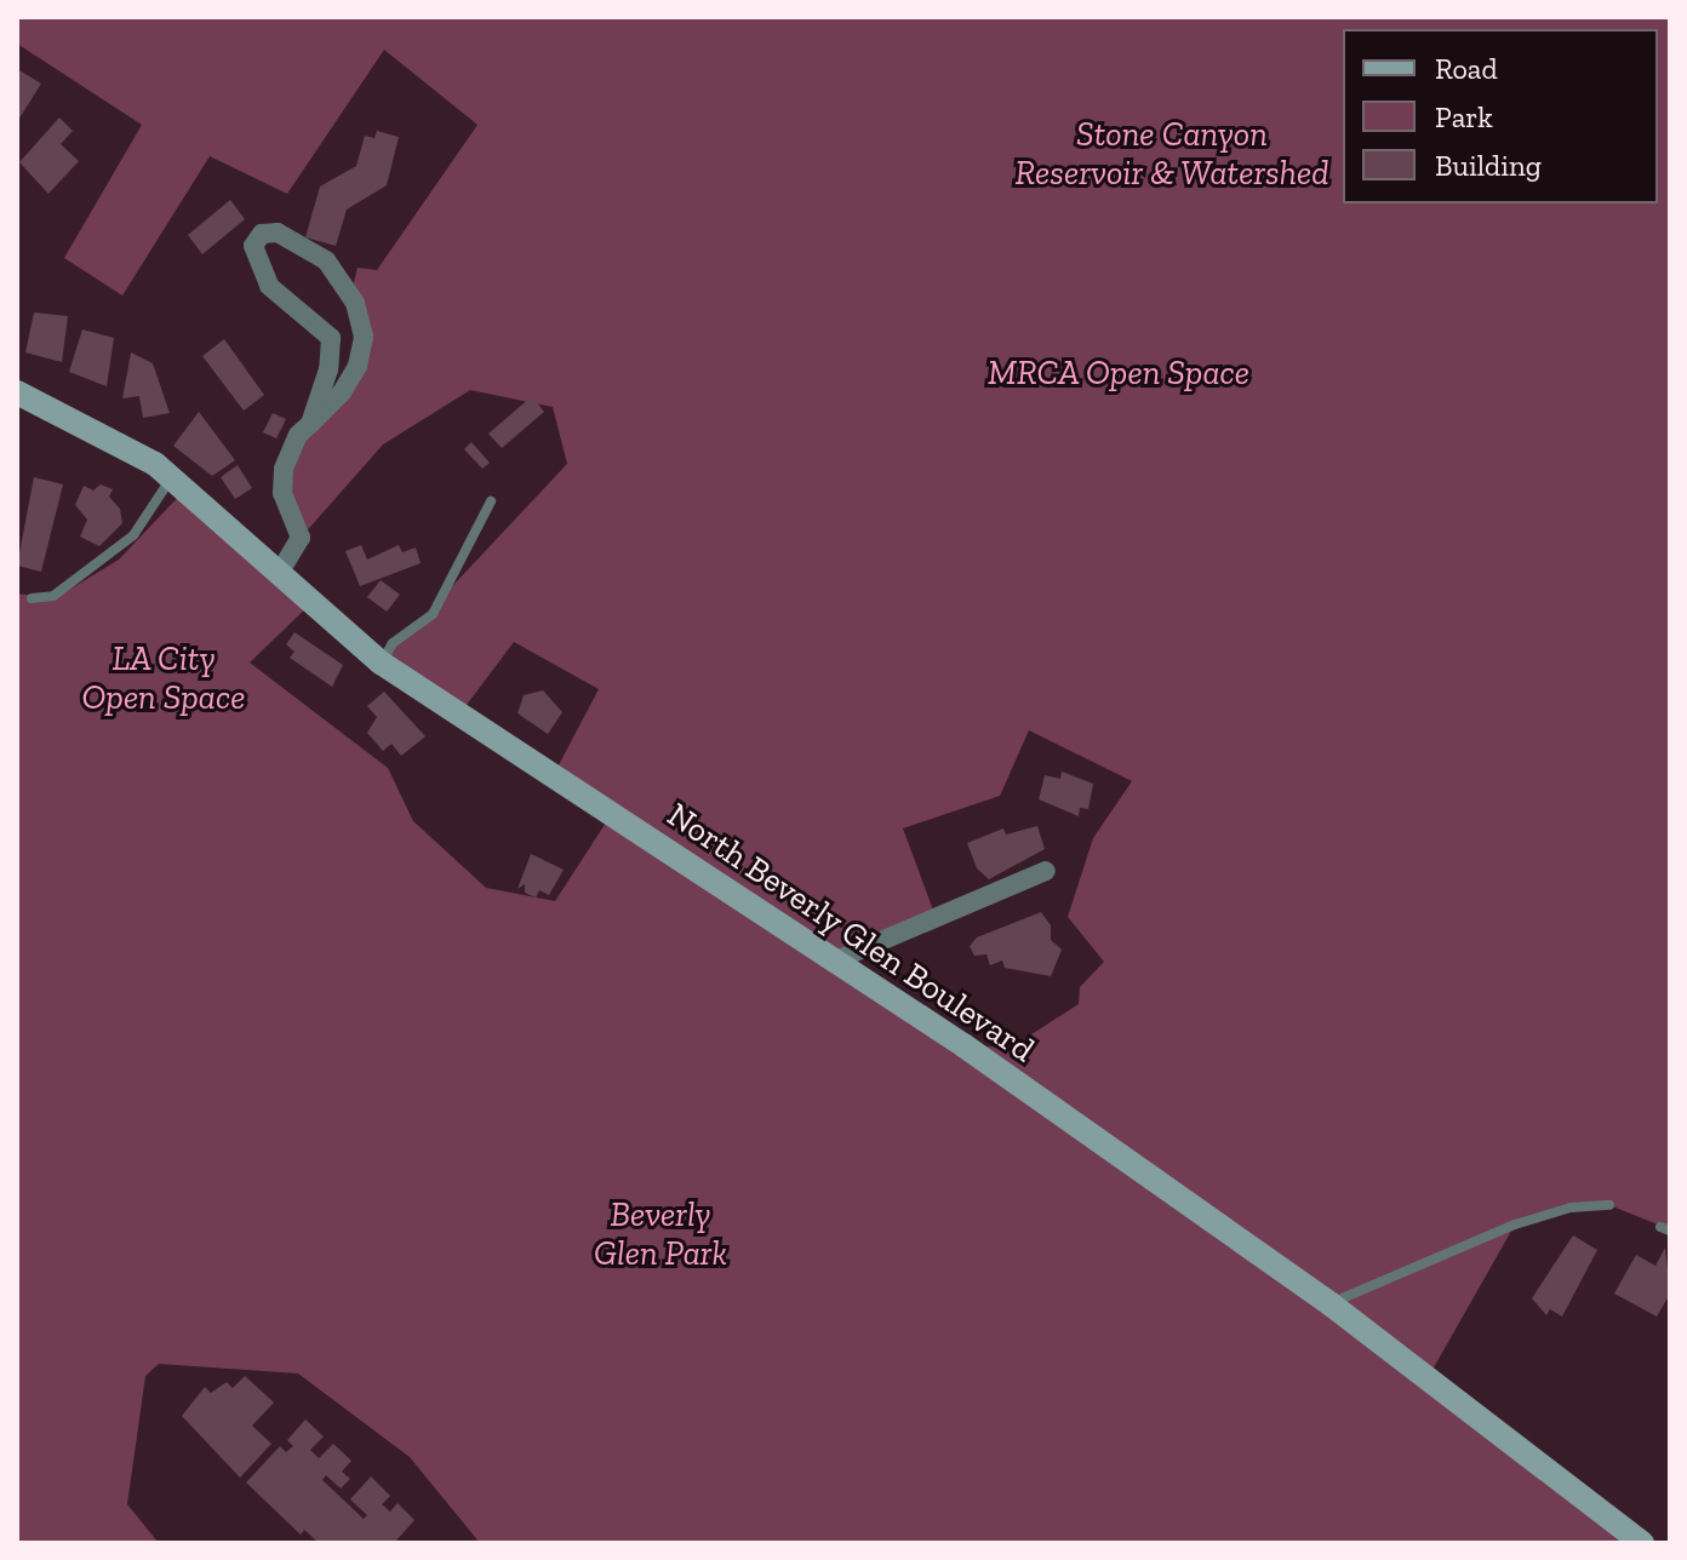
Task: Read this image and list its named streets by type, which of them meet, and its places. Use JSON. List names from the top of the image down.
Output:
{
  "streets": {
    "main road": ["North Beverly Glen Boulevard"]
  },
  "parks": [
    "Stone Canyon Reservoir & Watershed",
    "MRCA Open Space",
    "LA City Open Space",
    "Beverly Glen Park"
  ],
  "legend": ["Road", "Park", "Building"]
}
